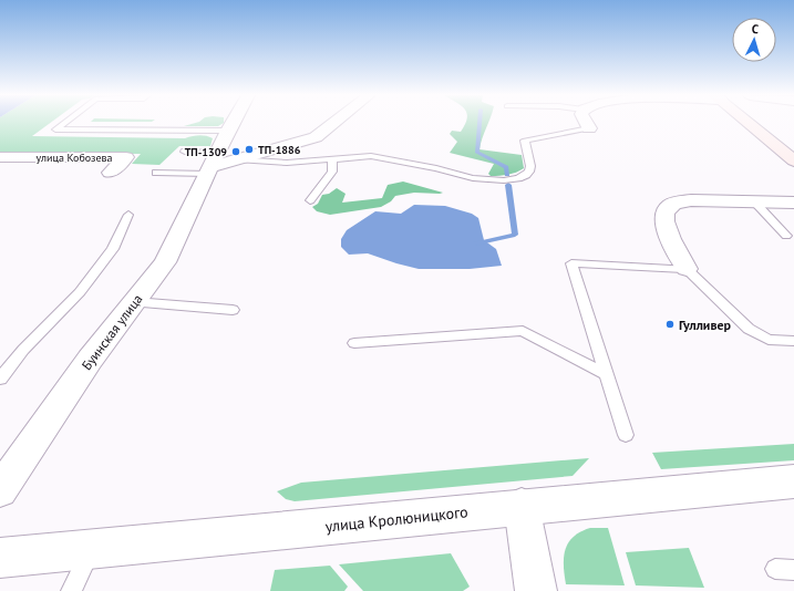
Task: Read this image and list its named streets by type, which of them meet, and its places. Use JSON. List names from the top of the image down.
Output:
{
  "streets": {
    "street": ["улица Кобозева", "Буинская улица", "улица Кролюницкого"]
  },
  "places": ["ТП-1886", "ТП-1309", "Гулливер"],
  "north": "top"
}
